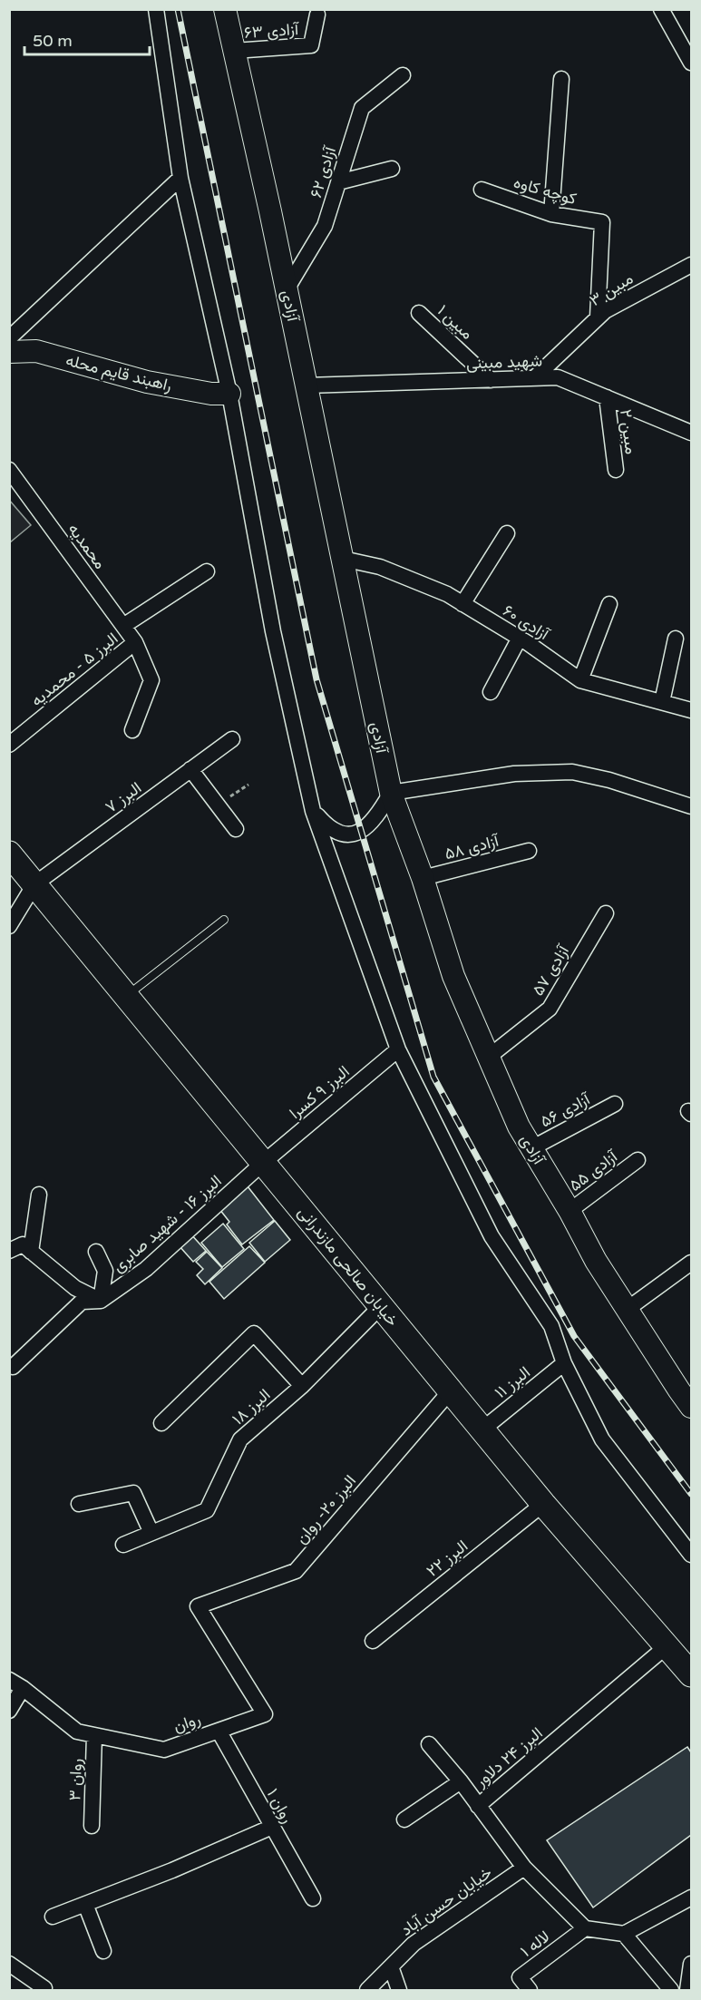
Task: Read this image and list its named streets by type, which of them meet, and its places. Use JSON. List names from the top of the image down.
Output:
{
  "streets": {
    "main road": ["آزادی", "راهبند قایم محله", "خیابان صالحی مازندرانی"],
    "street": [
      "آزادی ۶۳",
      "آزادی ۶۲",
      "کوچه کاوه",
      "مبین ۳",
      "مبین ۱",
      "شهید مبینی",
      "مبین ۲",
      "محمدیه",
      "آزادی ۶۰",
      "البرز ۵ - محمدیه",
      "البرز ۷",
      "آزادی ۵۸",
      "آزادی ۵۷",
      "البرز ۹ کسرا",
      "آزادی ۵۶",
      "آزادی ۵۵",
      "البرز ۱۶ - شهید صابری",
      "البرز ۱۱",
      "البرز ۱۸",
      "البرز ۲۰- روان",
      "البرز ۲۲",
      "روان",
      "البرز ۲۴ دلاور",
      "روان ۳",
      "روان ۱",
      "خیابان حسن آباد",
      "لاله ۱"
    ]
  },
  "crossings": [
    ["آزادی ۶۳", "آزادی"],
    ["آزادی ۶۲", "آزادی"],
    ["کوچه کاوه", "مبین ۳"],
    ["مبین ۳", "شهید مبینی"],
    ["آزادی", "شهید مبینی"],
    ["آزادی", "آزادی ۶۰"],
    ["آزادی", "آزادی ۵۸"],
    ["آزادی", "آزادی ۵۷"],
    ["آزادی", "آزادی ۵۶"],
    ["آزادی", "آزادی ۵۵"],
    ["مبین ۱", "شهید مبینی"],
    ["شهید مبینی", "مبین ۲"],
    ["محمدیه", "البرز ۵ - محمدیه"],
    ["البرز ۷", "خیابان صالحی مازندرانی"],
    ["البرز ۹ کسرا", "البرز ۱۶ - شهید صابری"],
    ["البرز ۹ کسرا", "خیابان صالحی مازندرانی"],
    ["البرز ۱۶ - شهید صابری", "خیابان صالحی مازندرانی"],
    ["خیابان صالحی مازندرانی", "البرز ۱۱"],
    ["خیابان صالحی مازندرانی", "البرز ۱۸"],
    ["خیابان صالحی مازندرانی", "البرز ۲۰- روان"],
    ["خیابان صالحی مازندرانی", "البرز ۲۲"],
    ["خیابان صالحی مازندرانی", "البرز ۲۴ دلاور"],
    ["البرز ۲۰- روان", "روان"],
    ["روان", "روان ۳"],
    ["روان", "روان ۱"],
    ["البرز ۲۴ دلاور", "خیابان حسن آباد"],
    ["البرز ۲۴ دلاور", "لاله ۱"]
  ],
  "scale_bar": "50 m"
}
